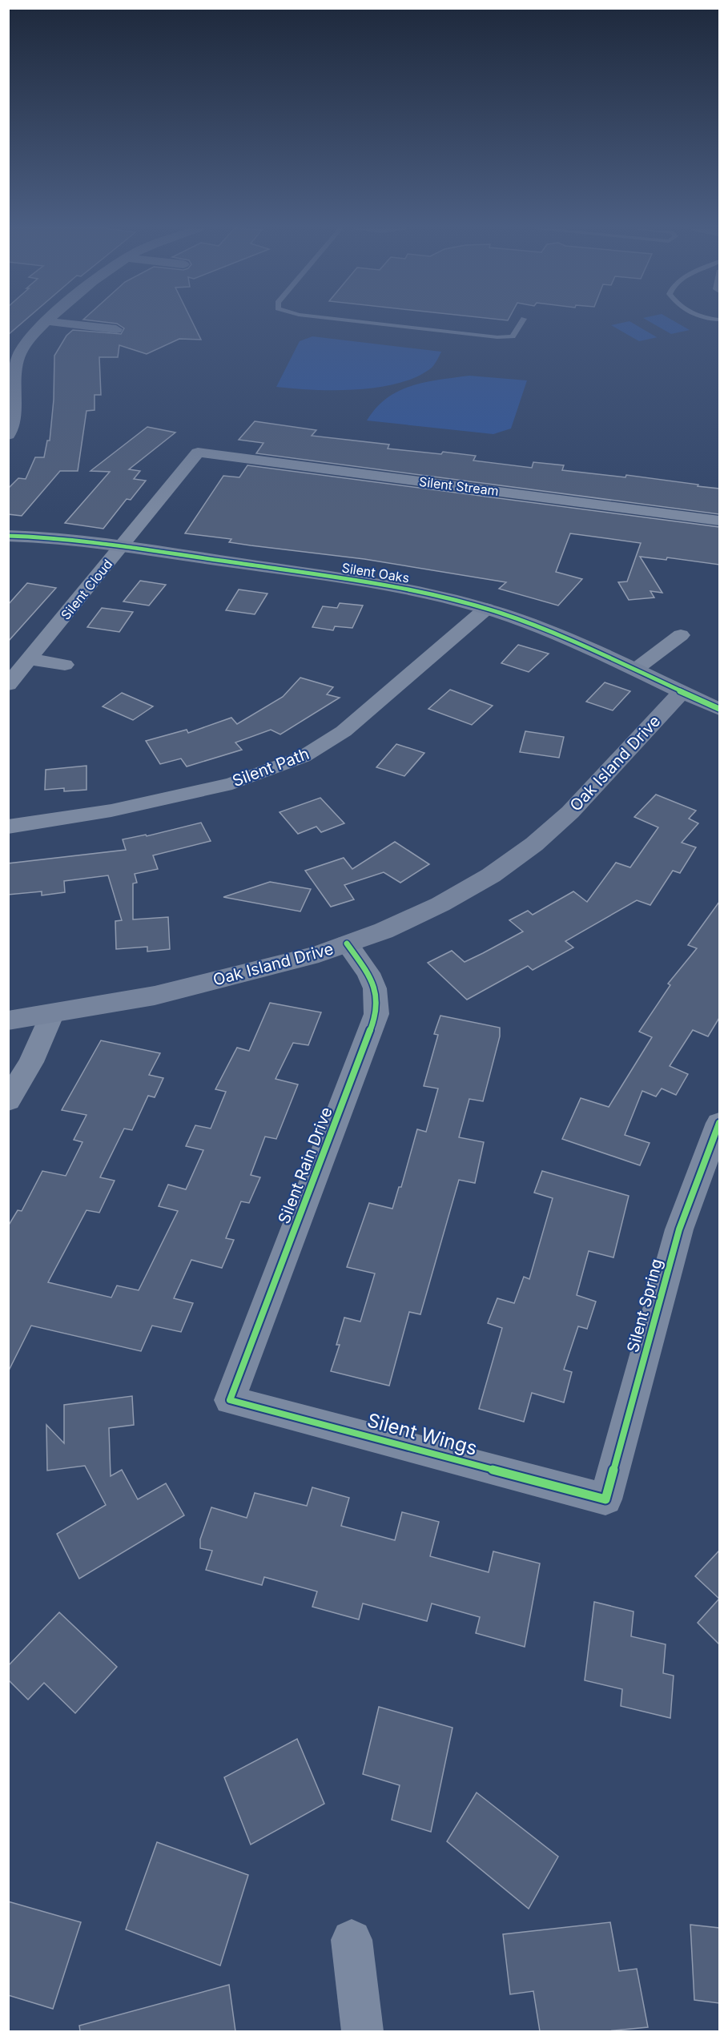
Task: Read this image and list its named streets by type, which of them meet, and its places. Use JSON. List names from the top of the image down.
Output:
{
  "streets": {
    "street": [
      "Silent Stream",
      "Silent Oaks",
      "Silent Cloud",
      "Oak Island Drive",
      "Silent Path",
      "Silent Rain Drive",
      "Silent Spring",
      "Silent Wings"
    ]
  },
  "crossings": [
    ["Silent Stream", "Silent Cloud"],
    ["Silent Oaks", "Silent Cloud"],
    ["Silent Oaks", "Oak Island Drive"],
    ["Silent Oaks", "Silent Path"],
    ["Oak Island Drive", "Silent Rain Drive"],
    ["Silent Rain Drive", "Silent Wings"],
    ["Silent Spring", "Silent Wings"]
  ]
}
